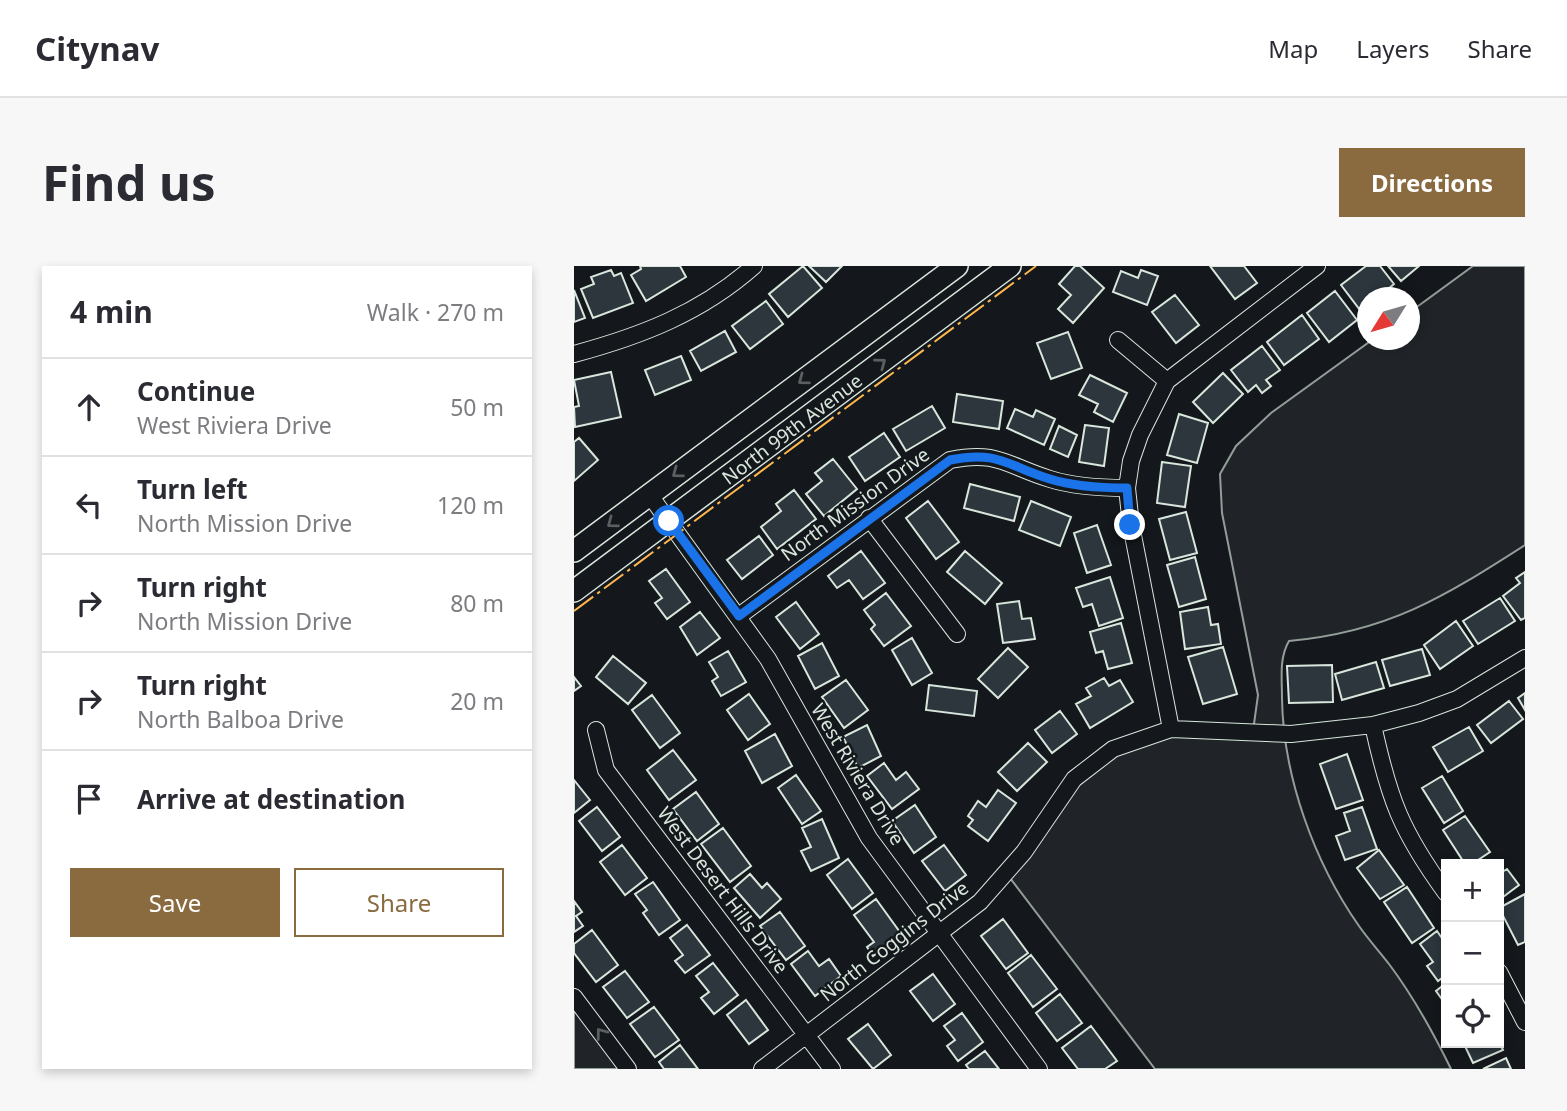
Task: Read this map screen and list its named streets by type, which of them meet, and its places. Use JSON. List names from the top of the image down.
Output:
{
  "streets": {
    "main road": ["North 99th Avenue"],
    "street": [
      "North Mission Drive",
      "West Riviera Drive",
      "West Desert Hills Drive",
      "North Coggins Drive"
    ]
  },
  "crossings": [
    ["North 99th Avenue", "West Riviera Drive"],
    ["North Mission Drive", "West Riviera Drive"],
    ["West Riviera Drive", "North Coggins Drive"],
    ["West Desert Hills Drive", "North Coggins Drive"]
  ],
  "north": "bottom left",
  "page": {
    "header": "Citynav",
    "nav": ["Map", "Layers", "Share"],
    "buttons": [
      "Directions",
      ["Save", "Share"]
    ],
    "title": "Find us",
    "heading": ["4 min", "Walk · 270 m"],
    "list": [
      ["Continue", "West Riviera Drive", "50 m"],
      ["Turn left", "North Mission Drive", "120 m"],
      ["Turn right", "North Mission Drive", "80 m"],
      ["Turn right", "North Balboa Drive", "20 m"],
      "Arrive at destination"
    ],
    "map_buttons": ["+", "−"]
  }
}
